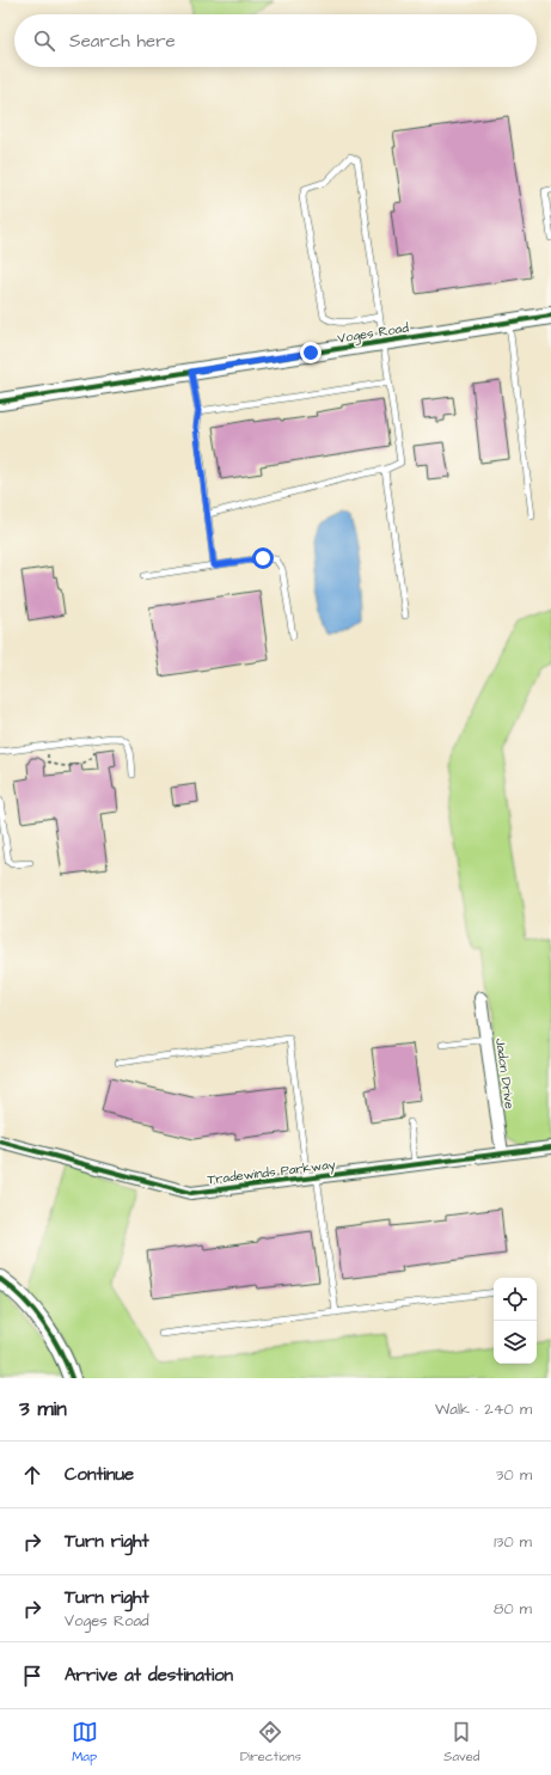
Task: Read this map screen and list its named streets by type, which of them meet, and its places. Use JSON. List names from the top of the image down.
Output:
{
  "streets": {
    "street": ["Voges Road", "Jadon Drive", "Tradewinds Parkway"]
  },
  "crossings": [
    ["Jadon Drive", "Tradewinds Parkway"]
  ],
  "page": {
    "search": "Search here",
    "heading": ["3 min", "Walk · 240 m"],
    "list": [
      ["Continue", "30 m"],
      ["Turn right", "130 m"],
      ["Turn right", "Voges Road", "80 m"],
      "Arrive at destination"
    ],
    "nav": ["Map", "Directions", "Saved"]
  }
}
